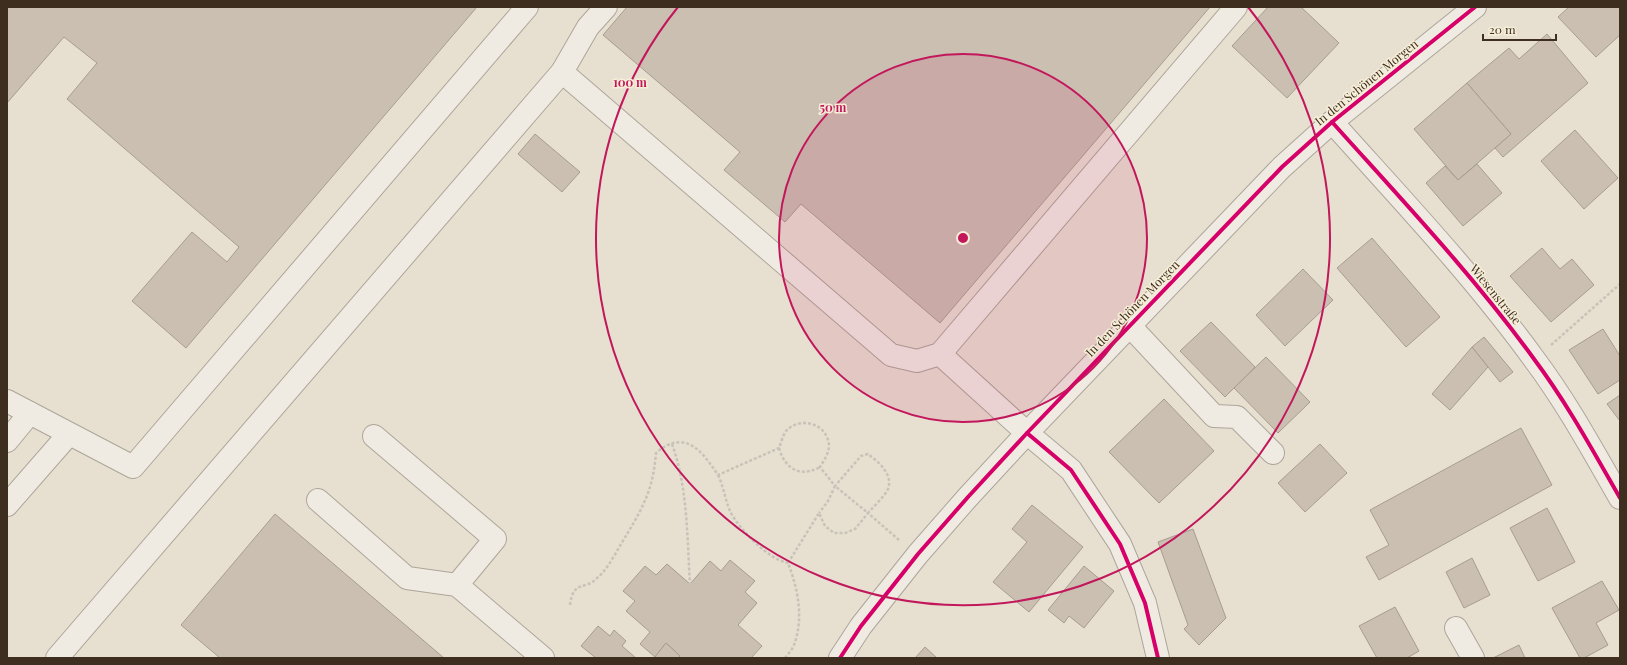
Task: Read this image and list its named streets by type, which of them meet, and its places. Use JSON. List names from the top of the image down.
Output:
{
  "streets": {
    "street": ["In den Schönen Morgen", "Wiesenstraße"]
  },
  "crossings": [
    ["In den Schönen Morgen", "Wiesenstraße"]
  ],
  "scale_bar": "20 m",
  "rings": ["100 m", "50 m"]
}
